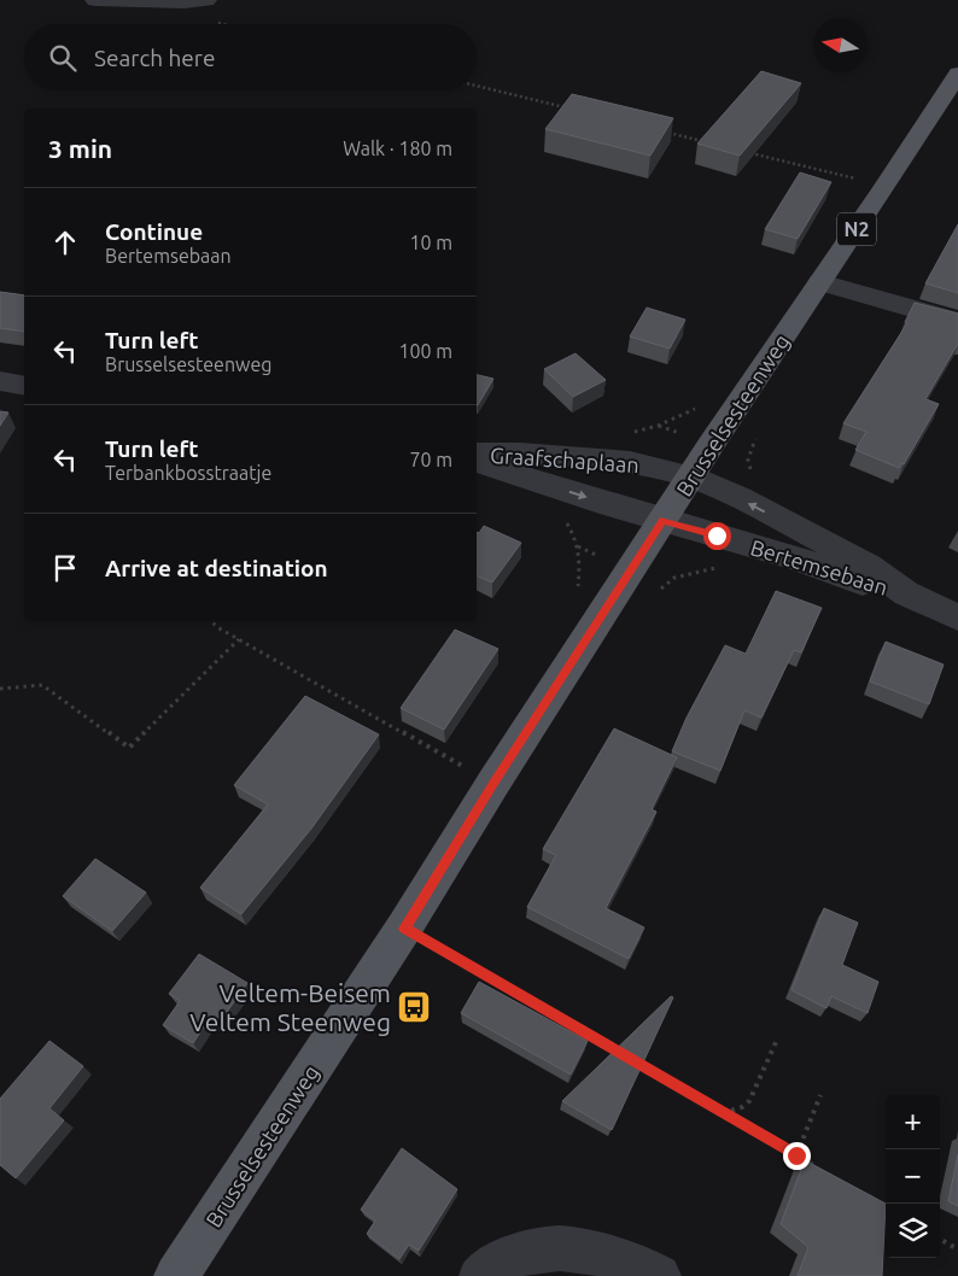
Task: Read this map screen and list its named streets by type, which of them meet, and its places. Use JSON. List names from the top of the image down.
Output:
{
  "streets": {
    "main road": ["N2", "Brusselsesteenweg"],
    "street": ["Graafschaplaan", "Bertemsebaan"]
  },
  "crossings": [
    ["Brusselsesteenweg", "Graafschaplaan"],
    ["Brusselsesteenweg", "Bertemsebaan"],
    ["Graafschaplaan", "Bertemsebaan"]
  ],
  "places": {
    "bus stop": ["Veltem-Beisem Veltem Steenweg"]
  },
  "north": "left",
  "page": {
    "search": "Search here",
    "heading": ["3 min", "Walk · 180 m"],
    "list": [
      ["Continue", "Bertemsebaan", "10 m"],
      ["Turn left", "Brusselsesteenweg", "100 m"],
      ["Turn left", "Terbankbosstraatje", "70 m"],
      "Arrive at destination"
    ],
    "map_buttons": ["+", "−"]
  }
}
